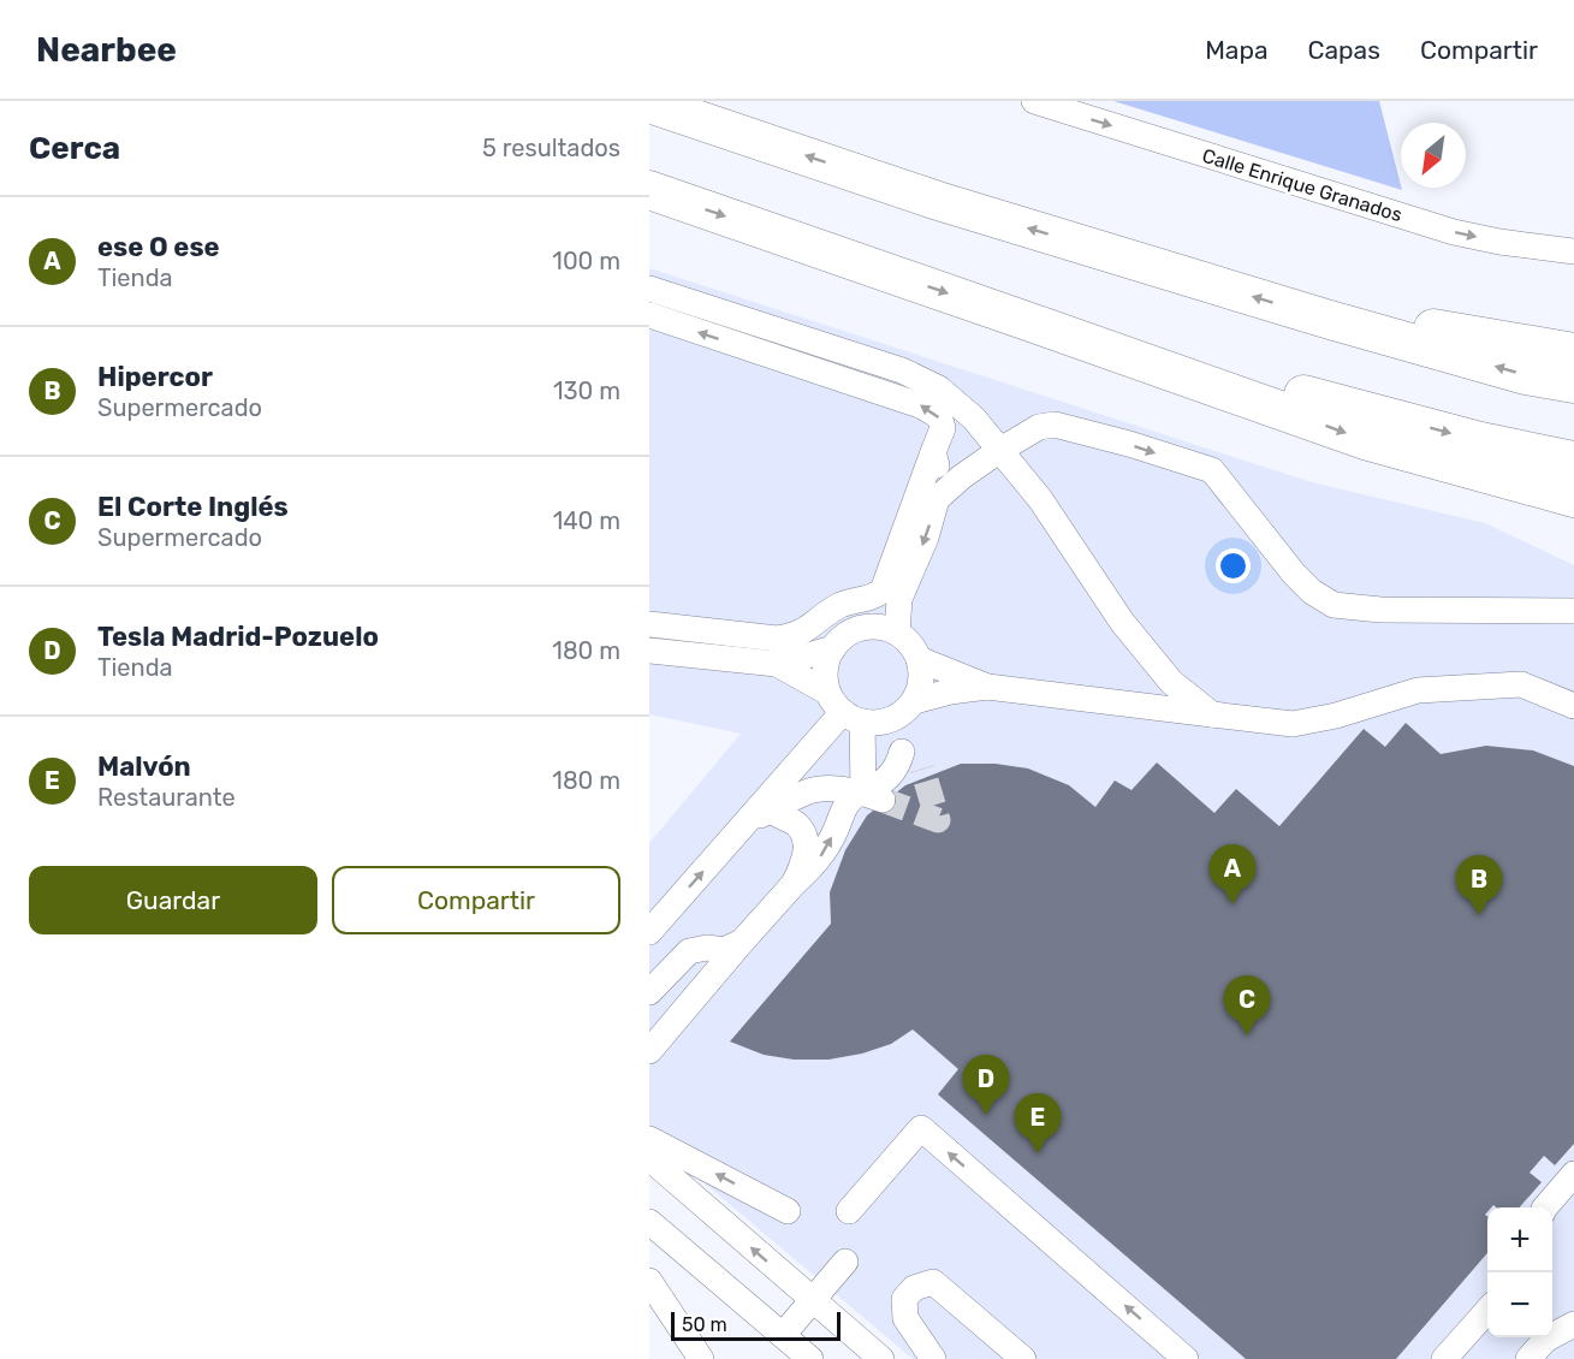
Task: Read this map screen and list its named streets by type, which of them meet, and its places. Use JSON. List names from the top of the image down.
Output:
{
  "streets": {
    "street": ["Calle Enrique Granados"]
  },
  "one_way": ["Calle Enrique Granados"],
  "scale_bar": "50 m",
  "north": "bottom left",
  "page": {
    "header": "Nearbee",
    "nav": ["Mapa", "Capas", "Compartir"],
    "heading": ["Cerca", "5 resultados"],
    "list": [
      {
        "mark": "A",
        "name": "ese O ese",
        "note": "Tienda",
        "value": "100 m"
      },
      {
        "mark": "B",
        "name": "Hipercor",
        "note": "Supermercado",
        "value": "130 m"
      },
      {
        "mark": "C",
        "name": "El Corte Inglés",
        "note": "Supermercado",
        "value": "140 m"
      },
      {
        "mark": "D",
        "name": "Tesla Madrid-Pozuelo",
        "note": "Tienda",
        "value": "180 m"
      },
      {
        "mark": "E",
        "name": "Malvón",
        "note": "Restaurante",
        "value": "180 m"
      }
    ],
    "buttons": ["Guardar", "Compartir"],
    "pins": [
      "A",
      "B",
      "C",
      "D",
      "E"
    ],
    "map_buttons": ["+", "−"],
    "scale": "50 m"
  }
}
